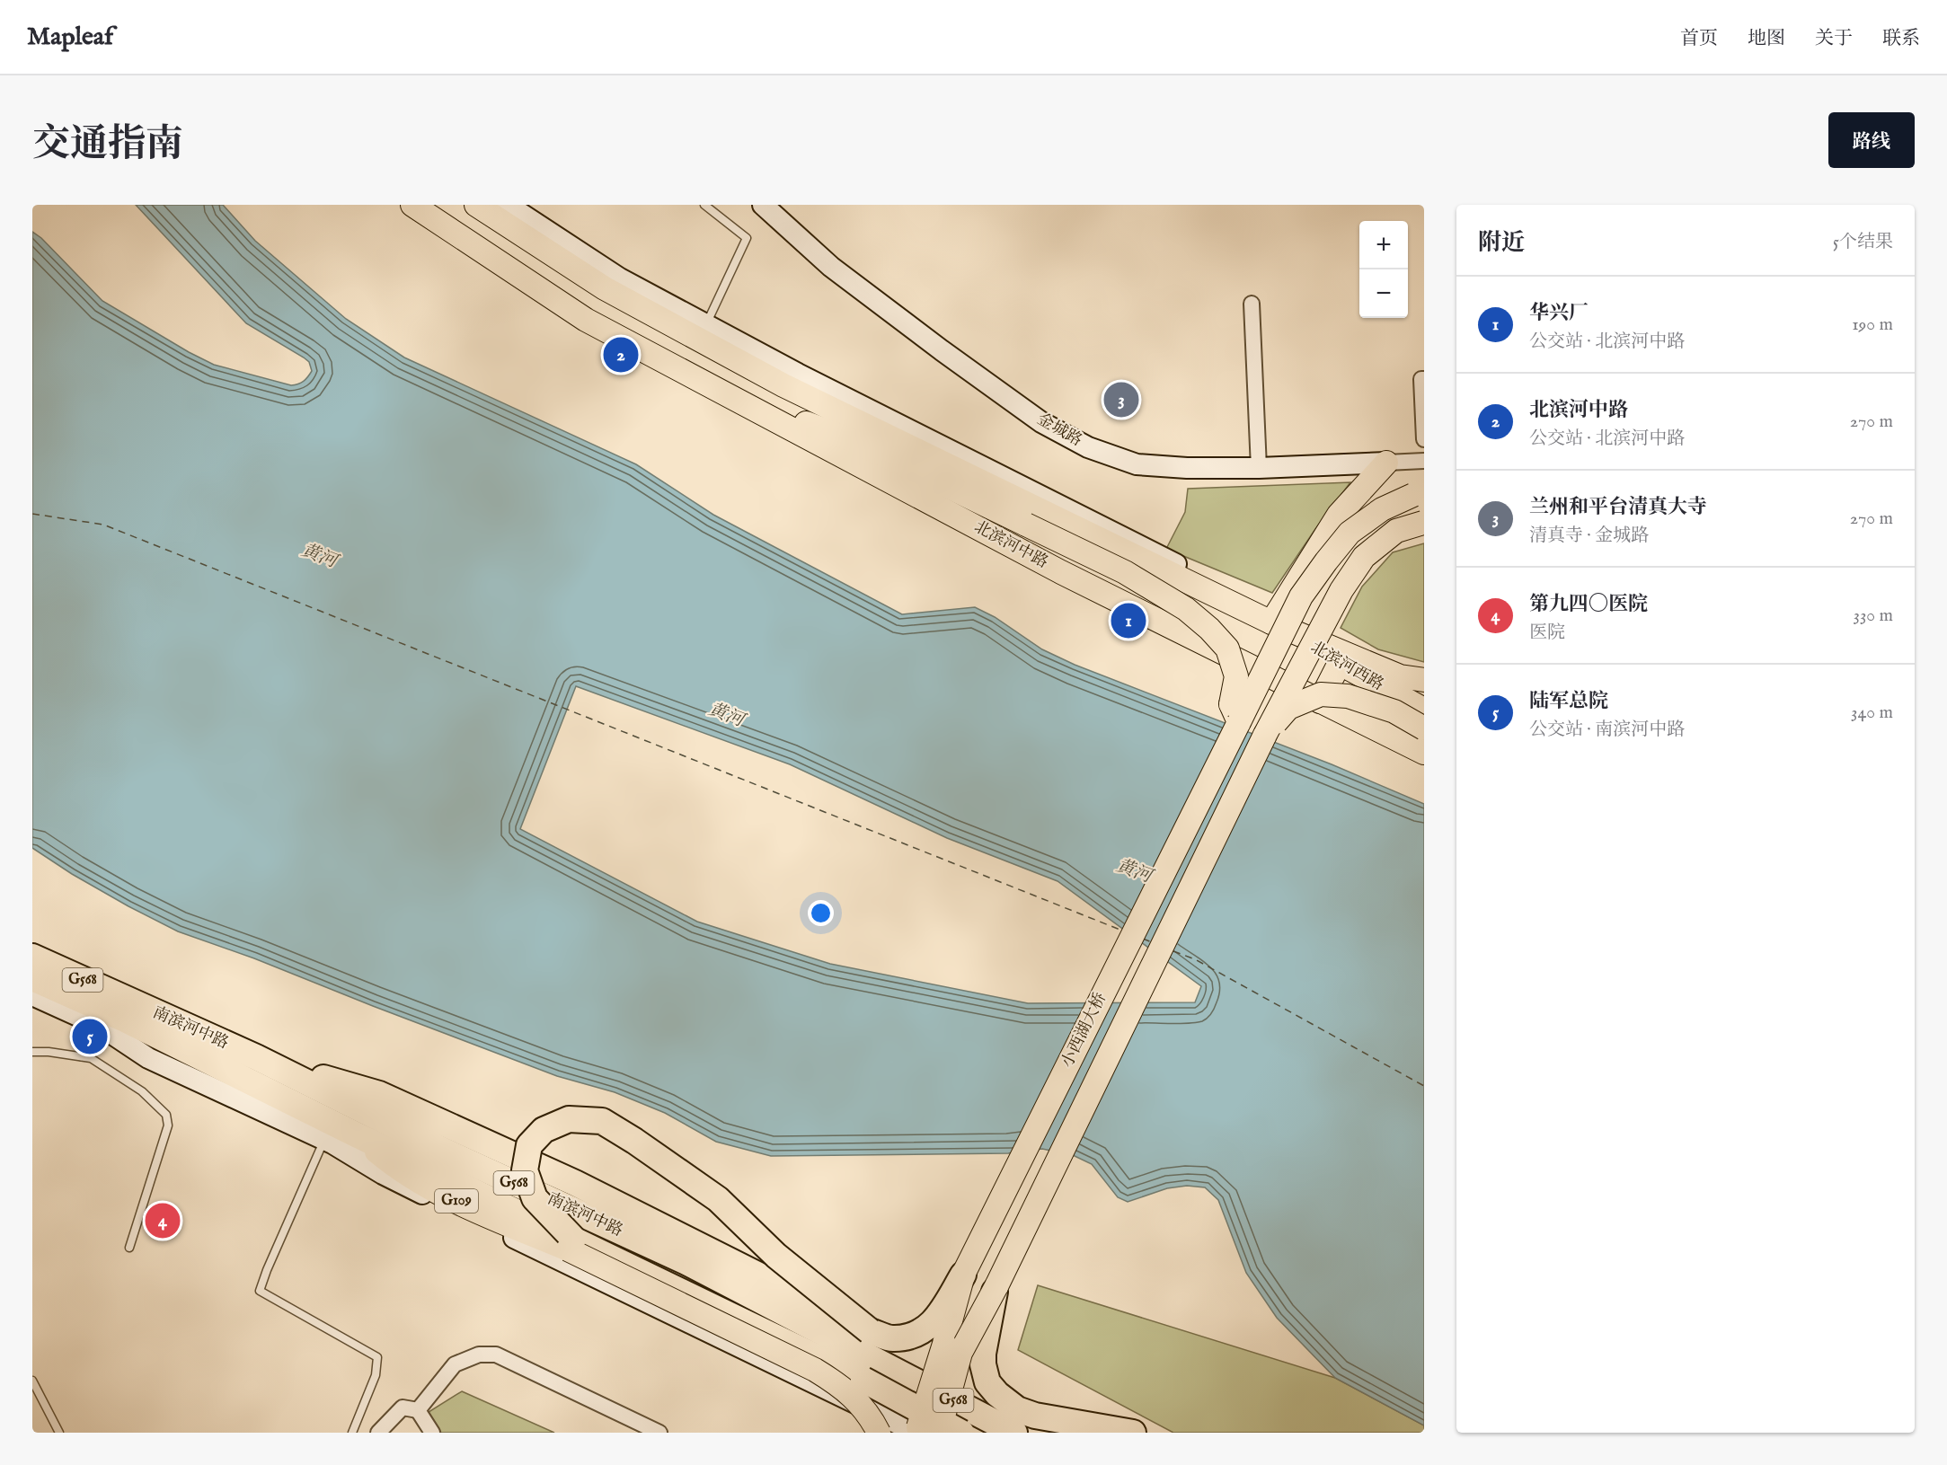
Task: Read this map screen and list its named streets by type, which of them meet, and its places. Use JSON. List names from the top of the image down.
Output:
{
  "streets": {
    "highway": ["G568", "南滨河中路"],
    "main road": ["北滨河中路", "北滨河西路", "小西湖大桥"],
    "street": ["金城路"]
  },
  "water": ["黄河"],
  "page": {
    "header": "Mapleaf",
    "nav": [
      "首页",
      "地图",
      "关于",
      "联系"
    ],
    "title": "交通指南",
    "buttons": "路线",
    "heading": ["附近", "5个结果"],
    "map_buttons": ["+", "−"],
    "list": [
      {
        "mark": "1",
        "name": "华兴厂",
        "note": "公交站 · 北滨河中路",
        "value": "190 m"
      },
      {
        "mark": "2",
        "name": "北滨河中路",
        "note": "公交站 · 北滨河中路",
        "value": "270 m"
      },
      {
        "mark": "3",
        "name": "兰州和平台清真大寺",
        "note": "清真寺 · 金城路",
        "value": "270 m"
      },
      {
        "mark": "4",
        "name": "第九四〇医院",
        "note": "医院",
        "value": "330 m"
      },
      {
        "mark": "5",
        "name": "陆军总院",
        "note": "公交站 · 南滨河中路",
        "value": "340 m"
      }
    ],
    "pins": [
      "2",
      "3",
      "1",
      "5",
      "4"
    ]
  }
}
